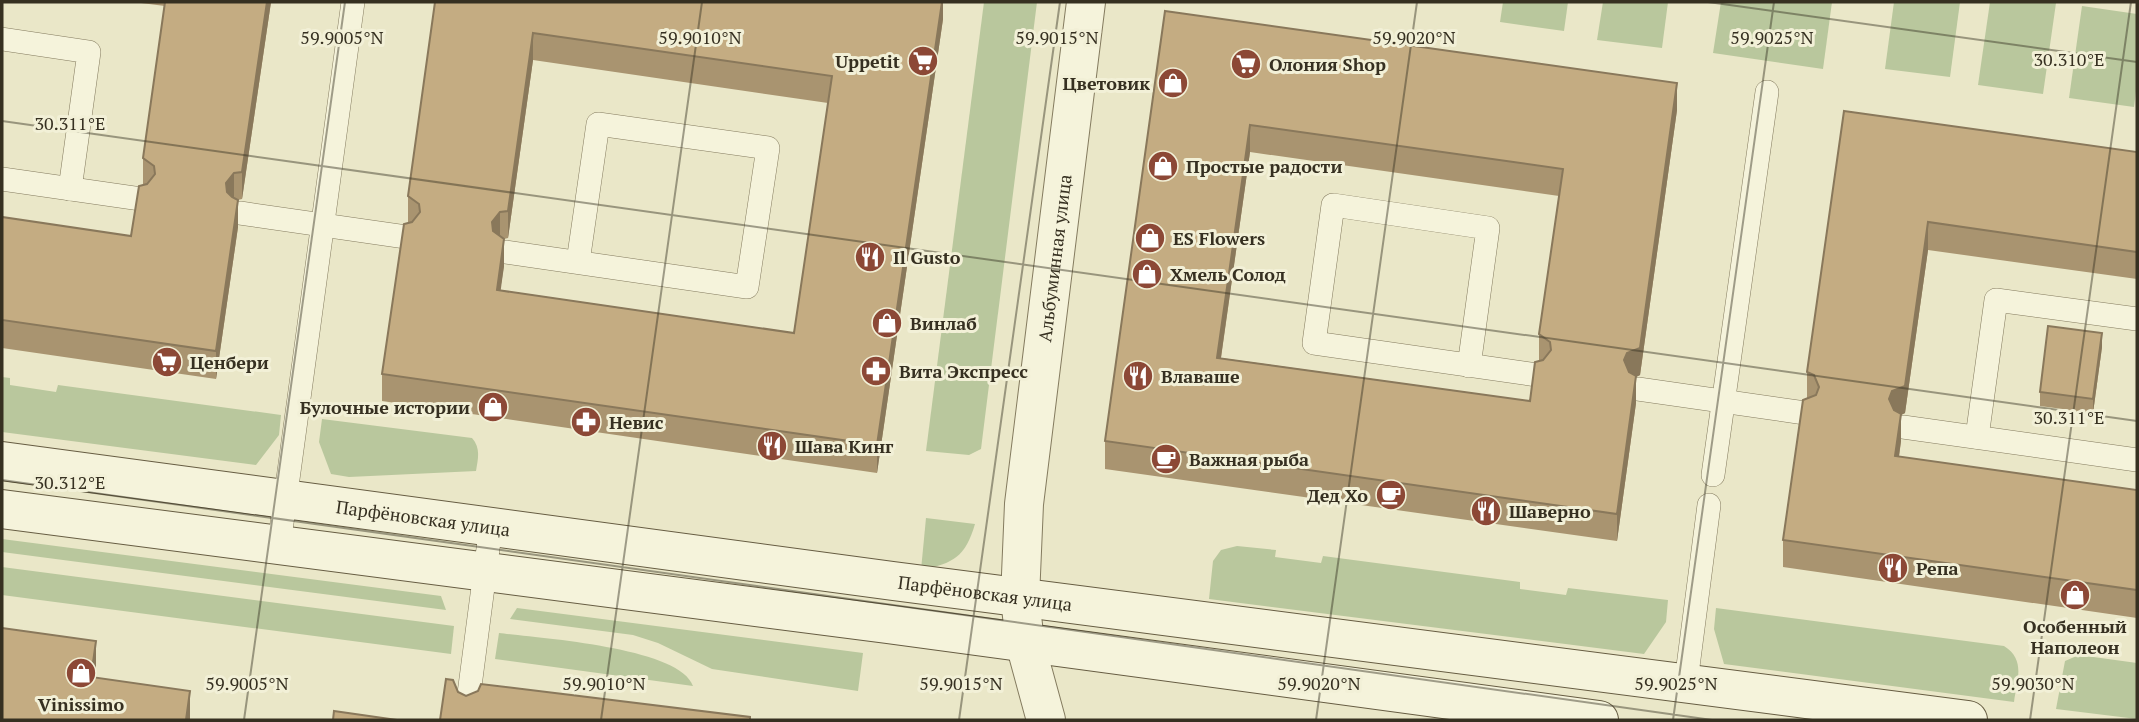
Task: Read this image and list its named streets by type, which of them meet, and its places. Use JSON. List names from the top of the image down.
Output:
{
  "streets": {
    "street": ["Альбуминная улица", "Парфёновская улица"]
  },
  "crossings": [
    ["Альбуминная улица", "Парфёновская улица"]
  ],
  "places": {
    "supermarket": ["Uppetit", "Олония Shop", "Ценбери"],
    "shop": [
      "Цветовик",
      "Простые радости",
      "ES Flowers",
      "Хмель Солод",
      "Винлаб",
      "Булочные истории",
      "Особенный Наполеон",
      "Vinissimo"
    ],
    "restaurant": [
      "Il Gusto",
      "Влаваше",
      "Шава Кинг",
      "Шаверно",
      "Репа"
    ],
    "pharmacy": ["Вита Экспресс", "Невис"],
    "cafe": ["Важная рыба", "Дед Хо"]
  },
  "coordinates": [
    "59.9005°N",
    "59.9010°N",
    "59.9015°N",
    "59.9020°N",
    "59.9025°N",
    "30.310°E",
    "30.311°E",
    "30.312°E",
    "59.9030°N"
  ]
}
